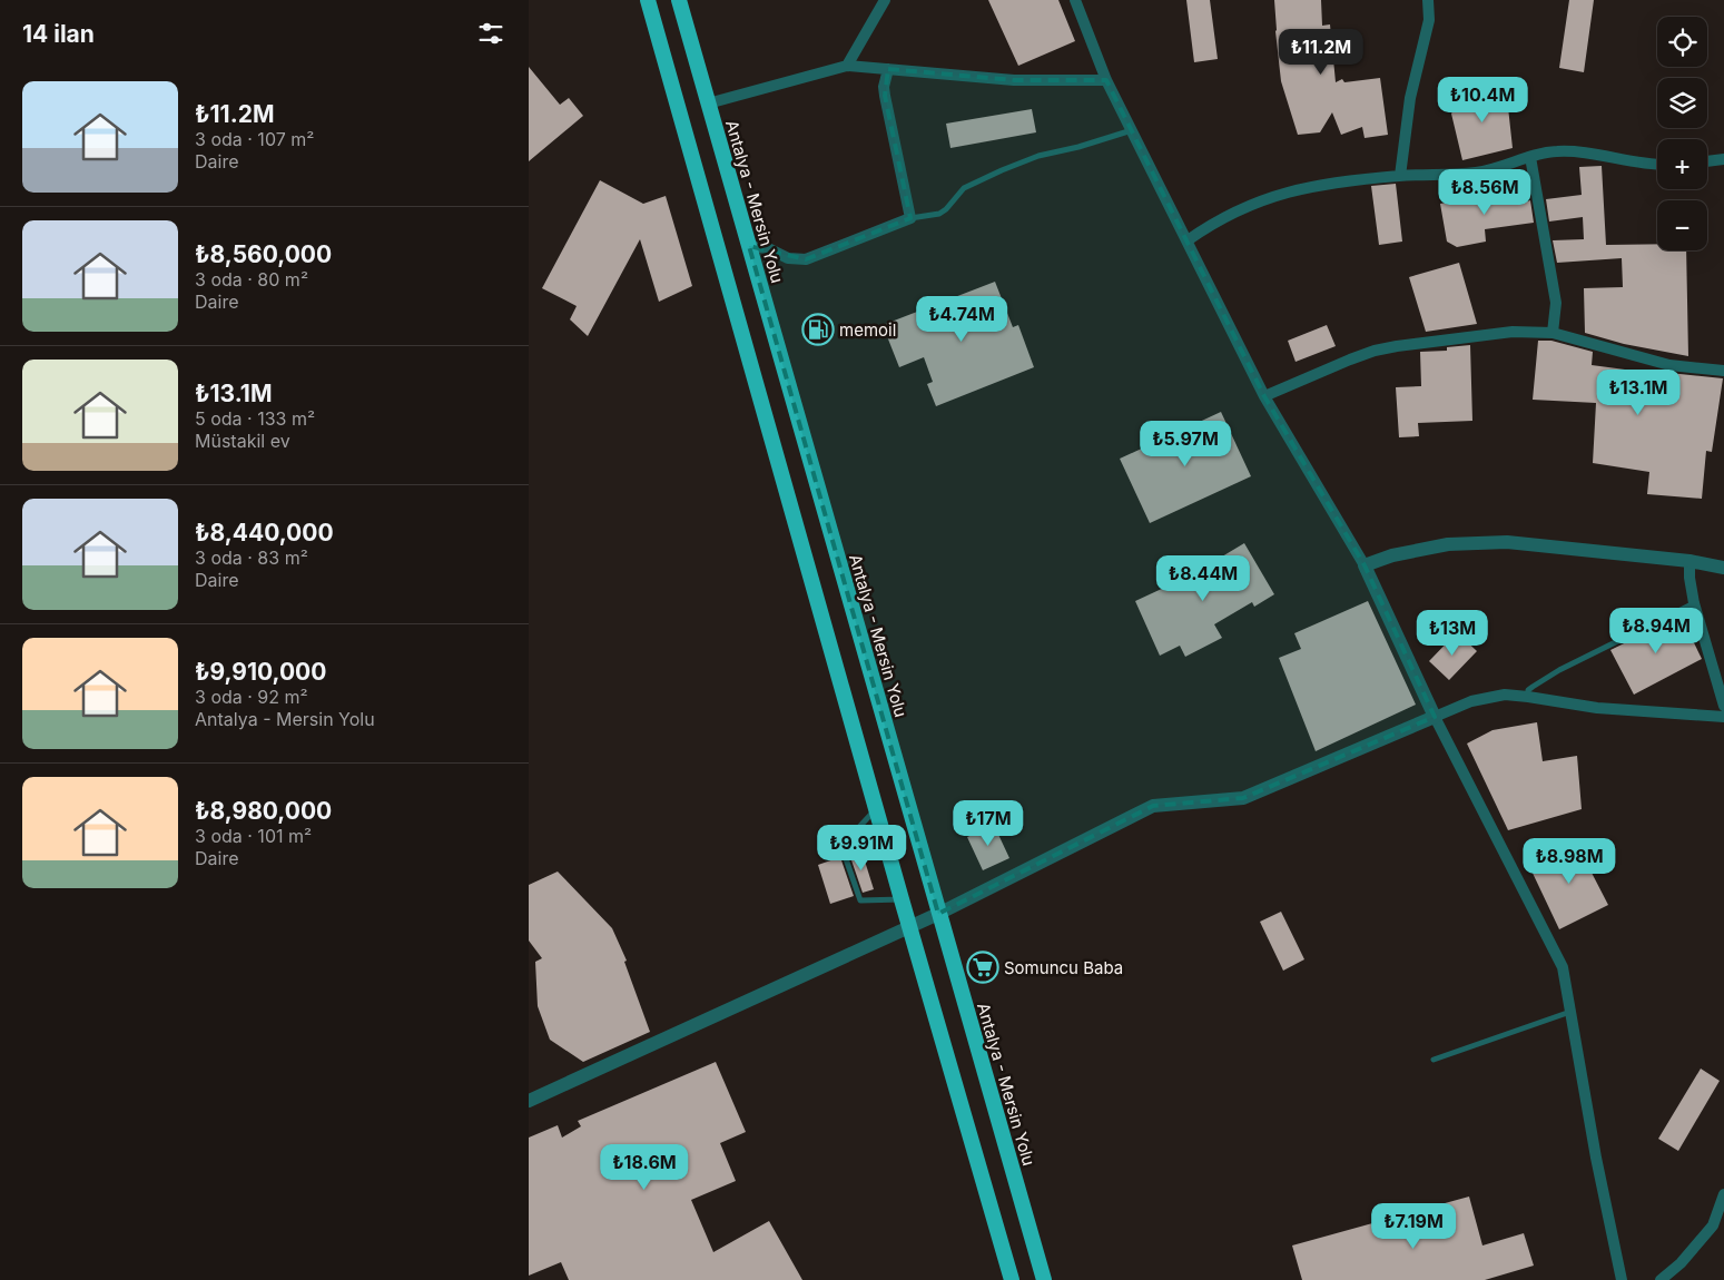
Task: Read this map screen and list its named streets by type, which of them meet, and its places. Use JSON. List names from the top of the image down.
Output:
{
  "streets": {
    "highway": ["Antalya - Mersin Yolu"]
  },
  "places": {
    "fuel station": ["memoil"],
    "supermarket": ["Somuncu Baba"]
  },
  "page": {
    "heading": "14 ilan",
    "map_buttons": ["+", "−"],
    "price": [
      "₺11.2M",
      "₺10.4M",
      "₺8.56M",
      "₺4.74M",
      "₺13.1M",
      "₺5.97M",
      "₺8.44M",
      "₺8.94M",
      "₺13M",
      "₺17M",
      "₺9.91M",
      "₺8.98M",
      "₺18.6M",
      "₺7.19M"
    ],
    "list": [
      {
        "name": "₺11.2M",
        "note": "3 oda · 107 m² · Daire"
      },
      {
        "name": "₺8,560,000",
        "note": "3 oda · 80 m² · Daire"
      },
      {
        "name": "₺13.1M",
        "note": "5 oda · 133 m² · Müstakil ev"
      },
      {
        "name": "₺8,440,000",
        "note": "3 oda · 83 m² · Daire"
      },
      {
        "name": "₺9,910,000",
        "note": "3 oda · 92 m² · Antalya - Mersin Yolu"
      },
      {
        "name": "₺8,980,000",
        "note": "3 oda · 101 m² · Daire"
      }
    ]
  }
}
